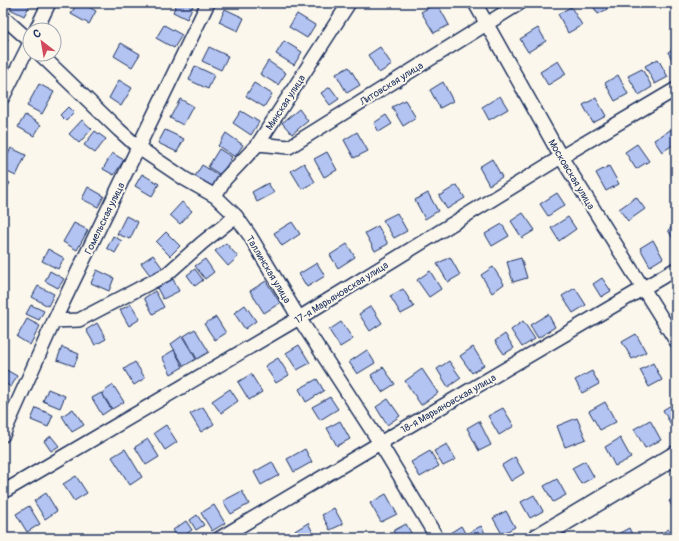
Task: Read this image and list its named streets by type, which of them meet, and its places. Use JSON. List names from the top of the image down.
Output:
{
  "streets": {
    "street": [
      "Литовская улица",
      "Минская улица",
      "Московская улица",
      "Гомельская улица",
      "Таллинская улица",
      "17-я Марьяновская улица",
      "18-я Марьяновская улица"
    ]
  },
  "crossings": [
    ["Литовская улица", "Минская улица"],
    ["Литовская улица", "Московская улица"],
    ["Минская улица", "Таллинская улица"],
    ["Московская улица", "17-я Марьяновская улица"],
    ["Московская улица", "18-я Марьяновская улица"],
    ["Гомельская улица", "Таллинская улица"],
    ["Таллинская улица", "17-я Марьяновская улица"],
    ["Таллинская улица", "18-я Марьяновская улица"]
  ],
  "north": "top left"
}
